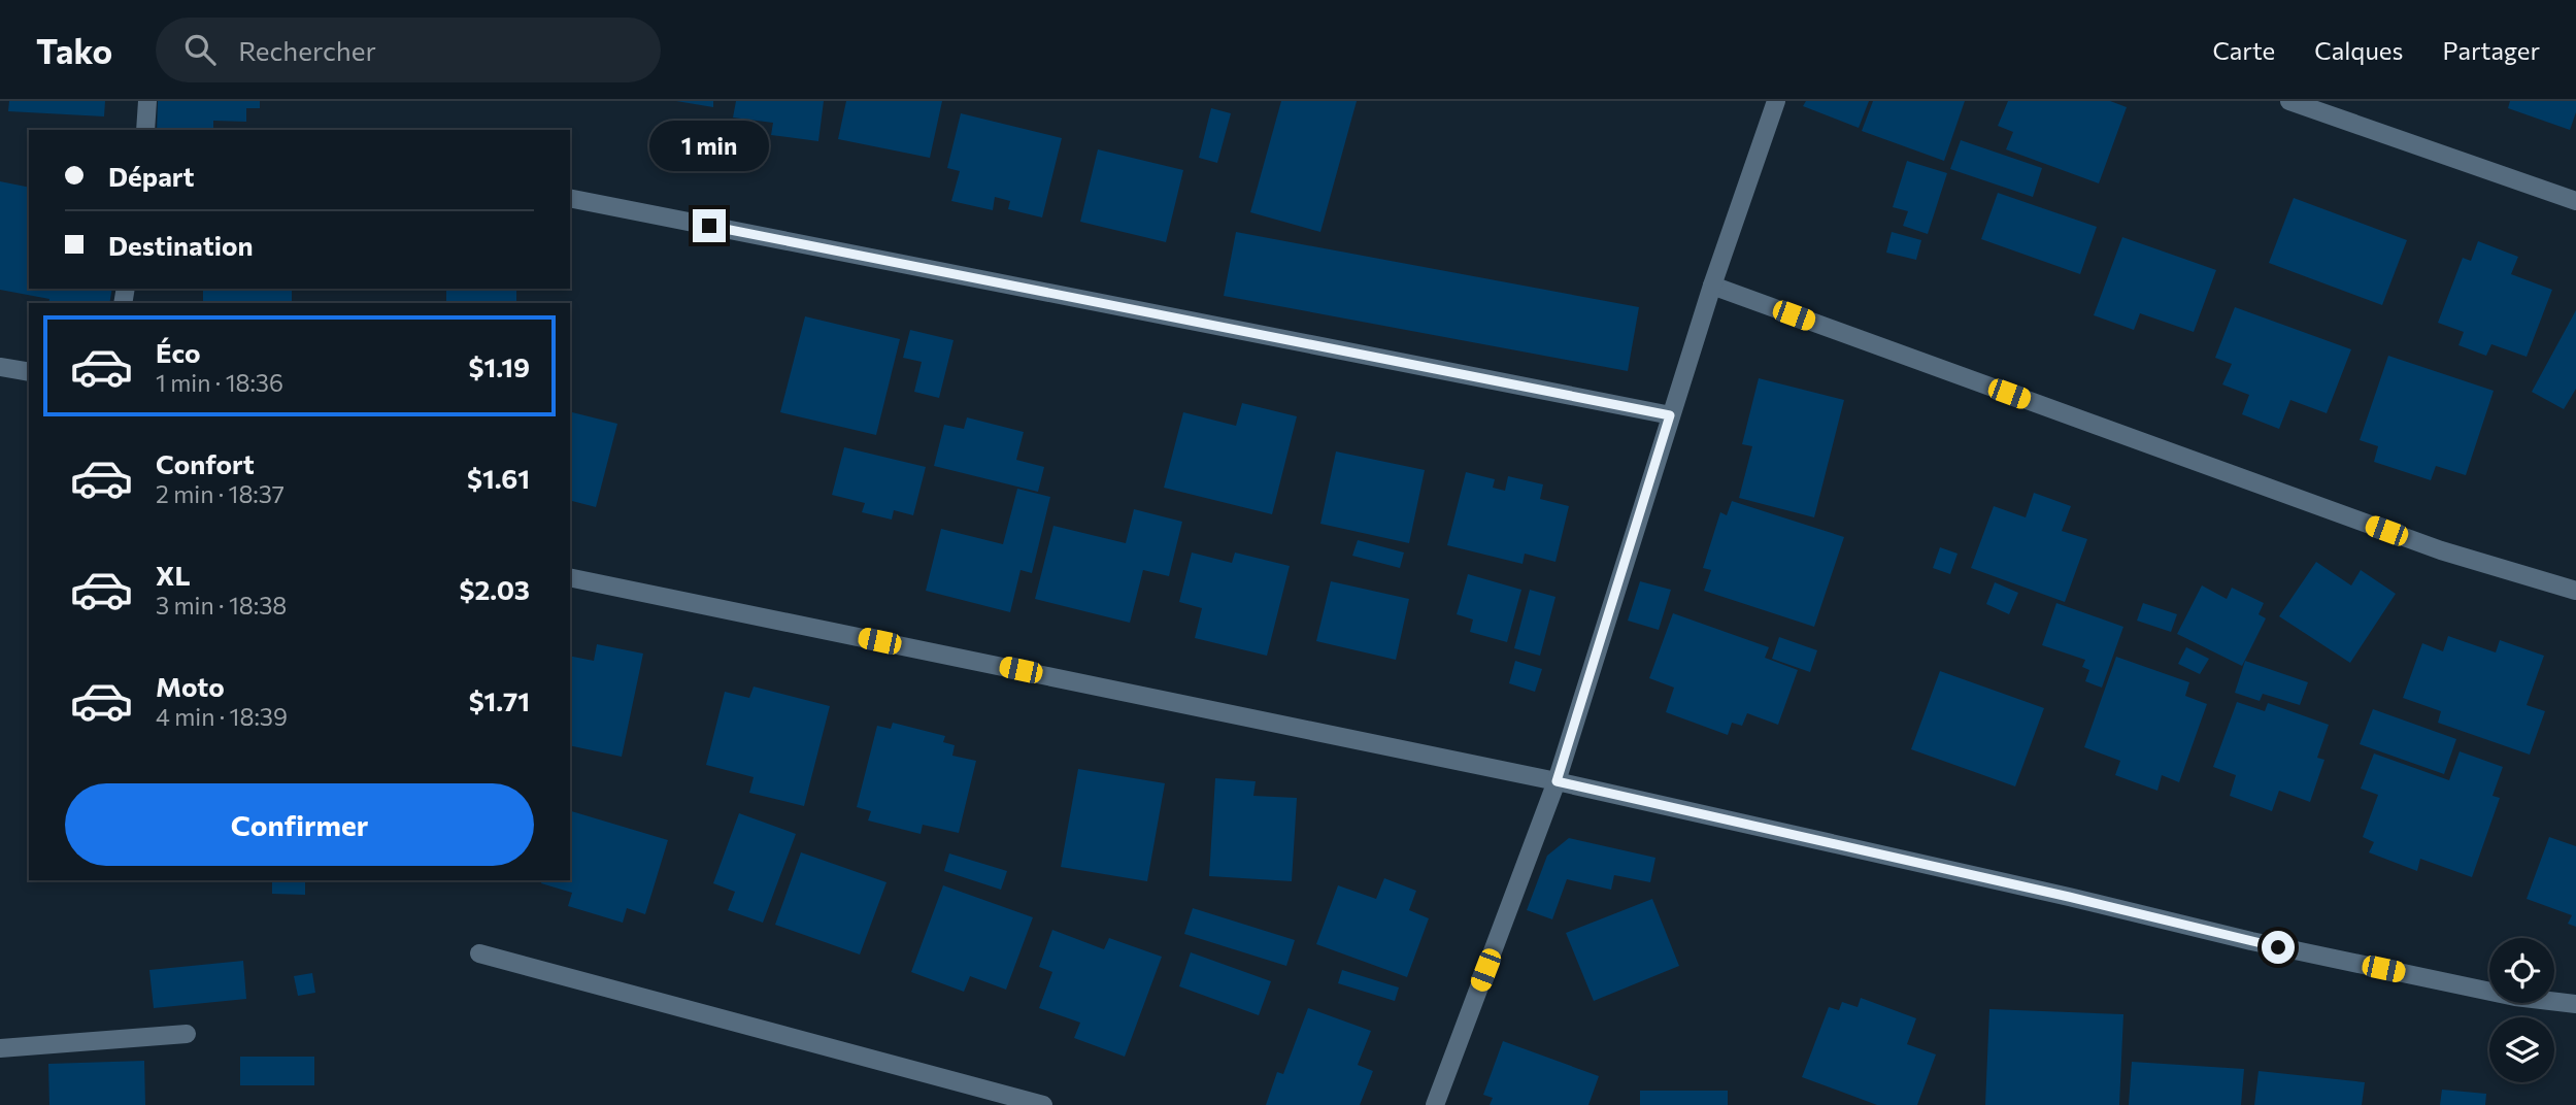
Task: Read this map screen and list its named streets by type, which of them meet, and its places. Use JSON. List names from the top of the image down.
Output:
{
  "page": {
    "header": "Tako",
    "search": "Rechercher",
    "nav": ["Carte", "Calques", "Partager"],
    "bubble": "1 min",
    "banner": ["Départ", "Destination"],
    "list": [
      {
        "name": "Éco",
        "note": "1 min · 18:36",
        "value": "$1.19"
      },
      {
        "name": "Confort",
        "note": "2 min · 18:37",
        "value": "$1.61"
      },
      {
        "name": "XL",
        "note": "3 min · 18:38",
        "value": "$2.03"
      },
      {
        "name": "Moto",
        "note": "4 min · 18:39",
        "value": "$1.71"
      }
    ],
    "buttons": "Confirmer"
  }
}
